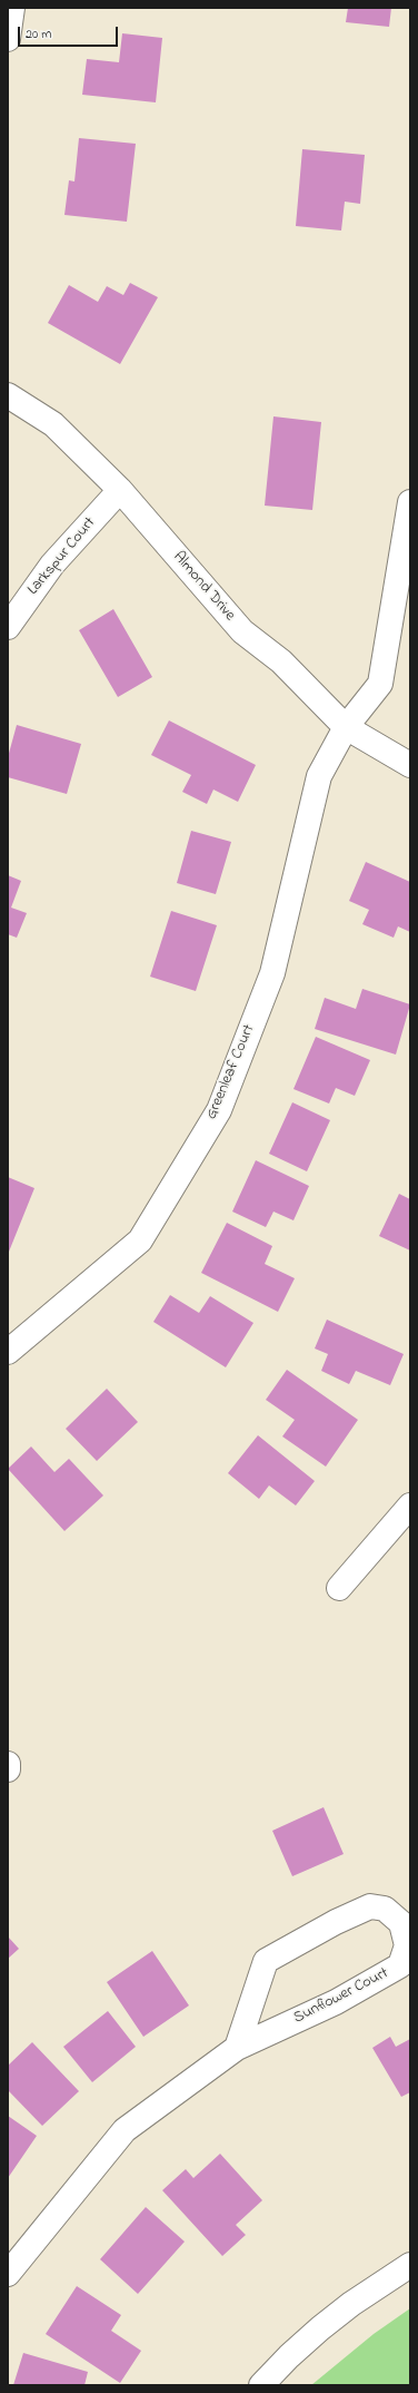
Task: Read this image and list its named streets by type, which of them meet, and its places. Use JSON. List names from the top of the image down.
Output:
{
  "streets": {
    "street": [
      "Larkspur Court",
      "Almond Drive",
      "Greenleaf Court",
      "Sunflower Court"
    ]
  },
  "crossings": [
    ["Larkspur Court", "Almond Drive"],
    ["Almond Drive", "Greenleaf Court"]
  ],
  "scale_bar": "20 m"
}
